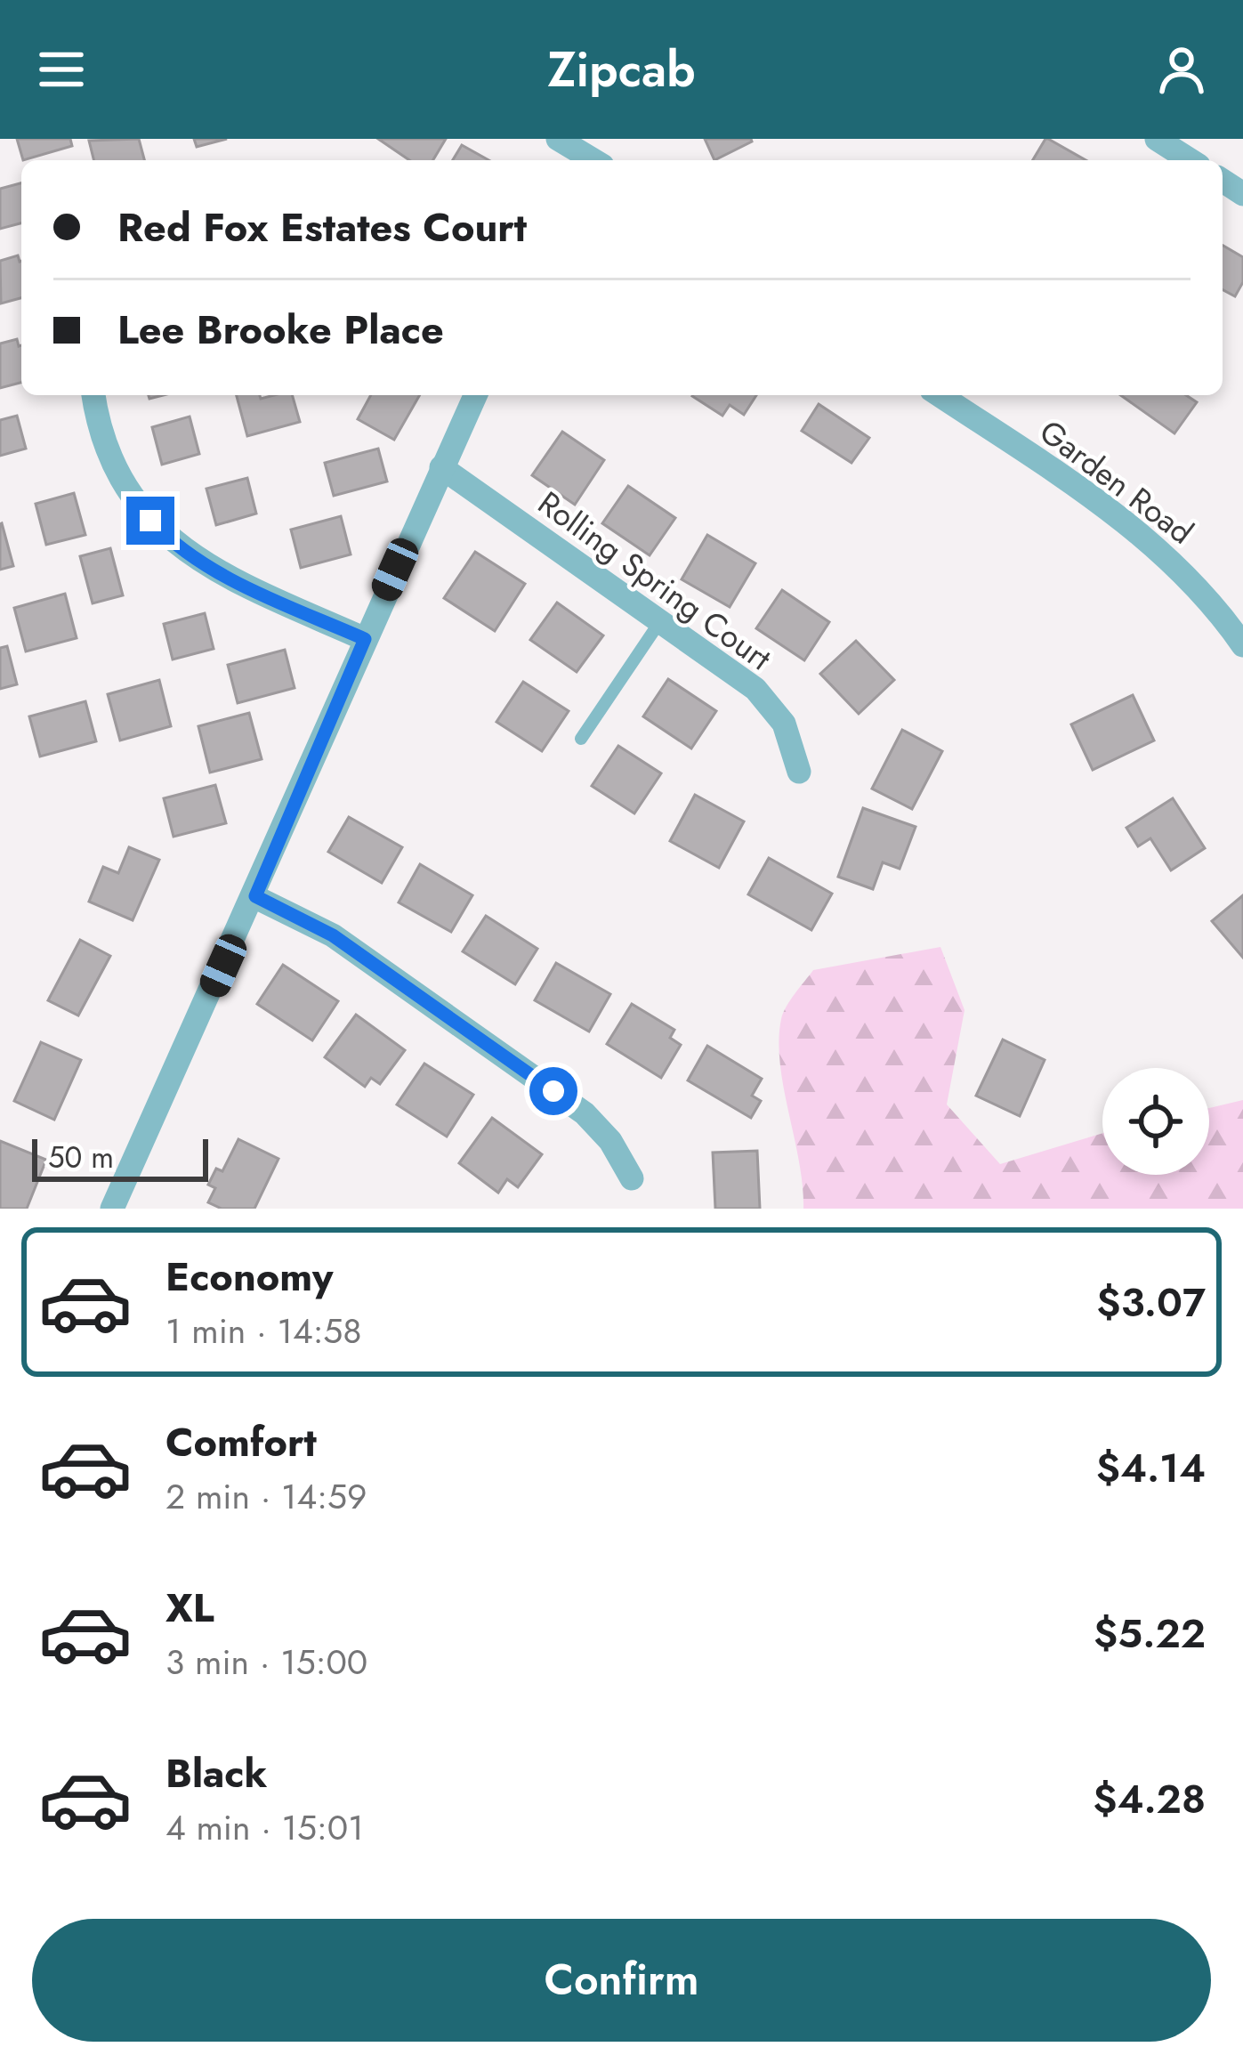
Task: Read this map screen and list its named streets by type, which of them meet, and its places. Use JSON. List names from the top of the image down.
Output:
{
  "streets": {
    "street": ["Garden Road", "Rolling Spring Court"]
  },
  "scale_bar": "50 m",
  "page": {
    "header": "Zipcab",
    "banner": ["Red Fox Estates Court", "Lee Brooke Place"],
    "scale": "50 m",
    "list": [
      {
        "name": "Economy",
        "note": "1 min · 14:58",
        "value": "$3.07"
      },
      {
        "name": "Comfort",
        "note": "2 min · 14:59",
        "value": "$4.14"
      },
      {
        "name": "XL",
        "note": "3 min · 15:00",
        "value": "$5.22"
      },
      {
        "name": "Black",
        "note": "4 min · 15:01",
        "value": "$4.28"
      }
    ],
    "buttons": "Confirm"
  }
}
